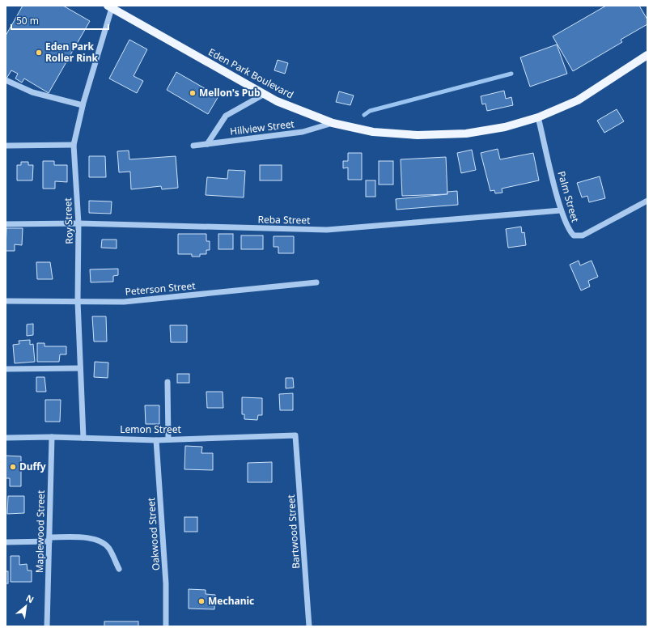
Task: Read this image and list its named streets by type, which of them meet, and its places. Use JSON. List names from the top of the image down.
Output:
{
  "streets": {
    "main road": ["Eden Park Boulevard"],
    "street": [
      "Hillview Street",
      "Palm Street",
      "Reba Street",
      "Roy Street",
      "Peterson Street",
      "Lemon Street",
      "Maplewood Street",
      "Bartwood Street",
      "Oakwood Street"
    ]
  },
  "crossings": [
    ["Eden Park Boulevard", "Hillview Street"],
    ["Eden Park Boulevard", "Palm Street"],
    ["Eden Park Boulevard", "Roy Street"],
    ["Palm Street", "Reba Street"],
    ["Reba Street", "Roy Street"],
    ["Roy Street", "Peterson Street"],
    ["Roy Street", "Lemon Street"],
    ["Lemon Street", "Maplewood Street"],
    ["Lemon Street", "Bartwood Street"],
    ["Lemon Street", "Oakwood Street"]
  ],
  "places": [
    "Eden Park Roller Rink",
    "Mellon's Pub",
    "Duffy",
    "Mechanic"
  ],
  "scale_bar": "50 m",
  "north": "top right"
}
